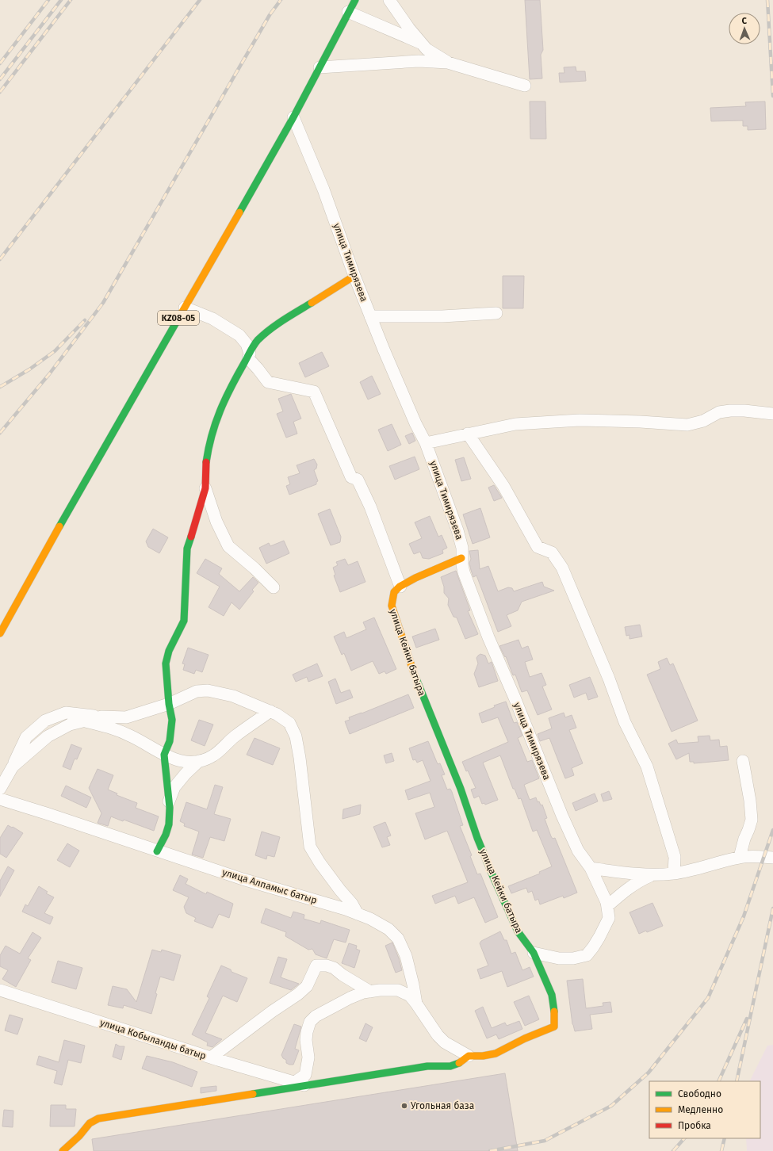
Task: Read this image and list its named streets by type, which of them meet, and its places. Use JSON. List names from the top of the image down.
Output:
{
  "streets": {
    "street": [
      "улица Тимирязева",
      "KZ08-05",
      "улица Кейки батыра",
      "улица Алпамыс батыр",
      "улица Кобыланды батыр"
    ]
  },
  "crossings": [
    ["улица Тимирязева", "KZ08-05"],
    ["улица Тимирязева", "улица Кейки батыра"],
    ["улица Кейки батыра", "улица Алпамыс батыр"]
  ],
  "places": ["Угольная база"],
  "legend": ["Свободно", "Медленно", "Пробка"],
  "north": "top"
}
